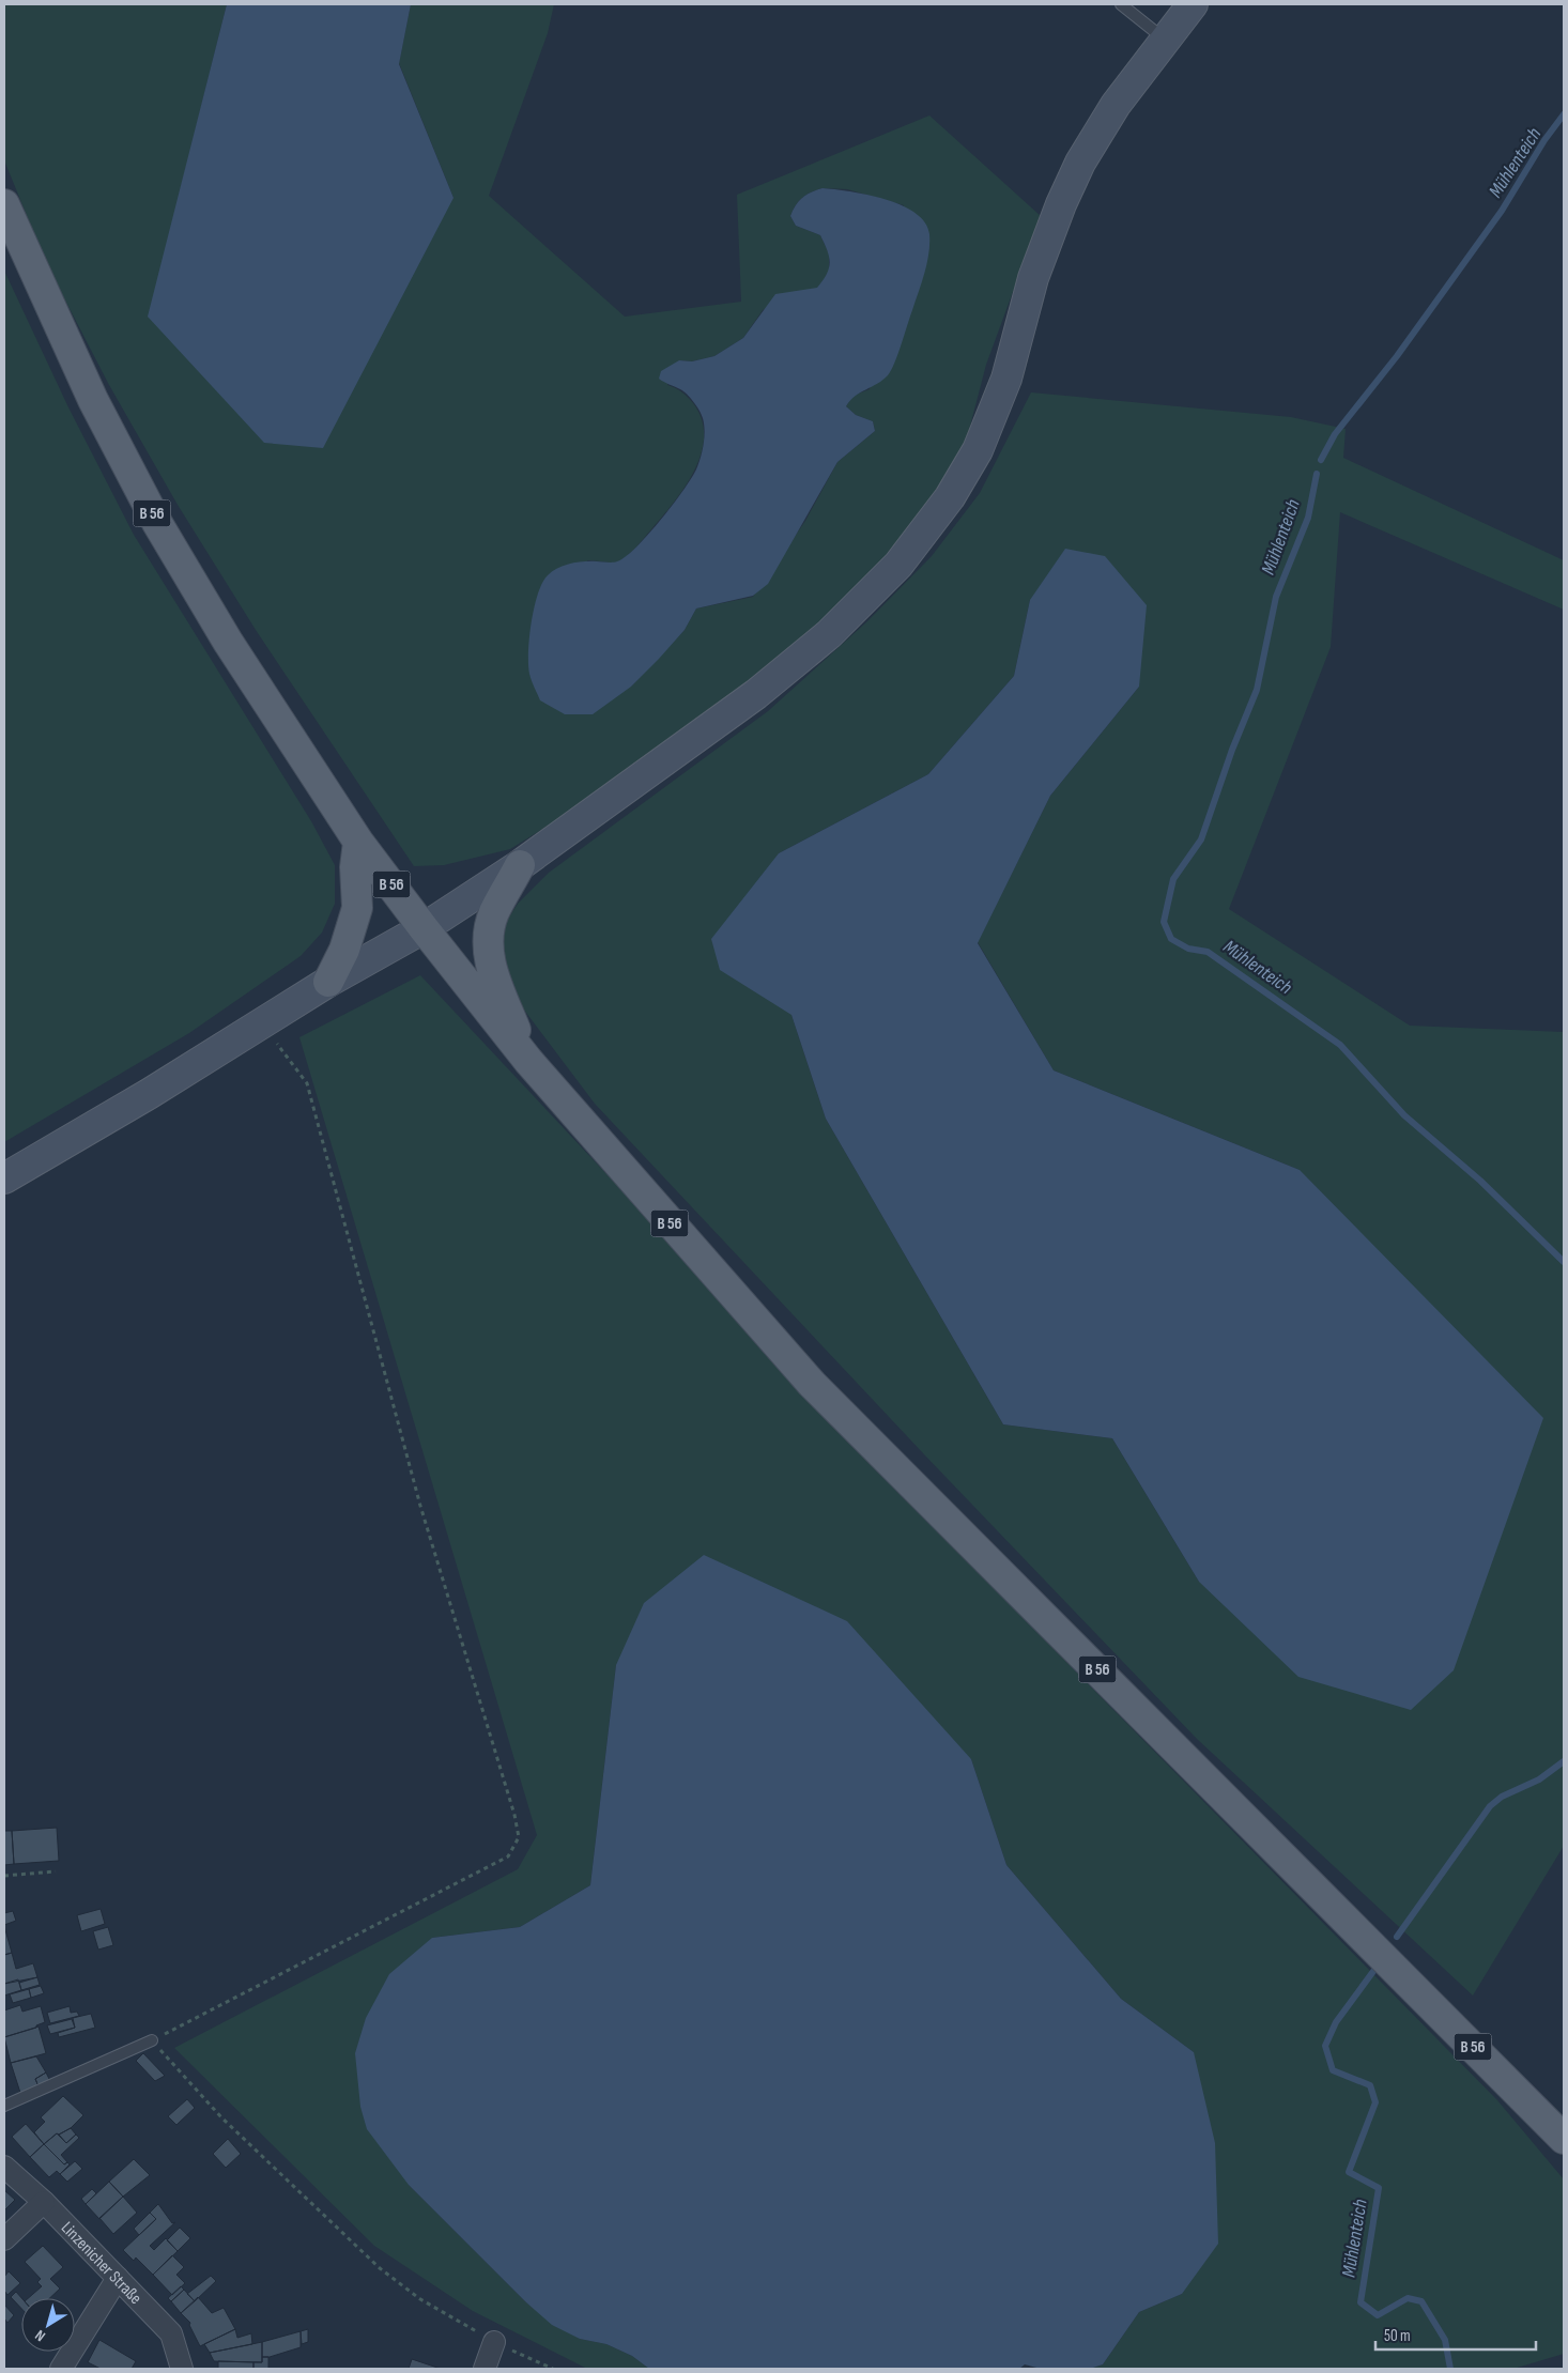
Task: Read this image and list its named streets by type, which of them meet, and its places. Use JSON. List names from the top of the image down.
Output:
{
  "streets": {
    "main road": ["B 56"],
    "street": ["Linzenicher Straße"]
  },
  "water": ["Mühlenteich"],
  "scale_bar": "50 m",
  "north": "bottom left"
}
